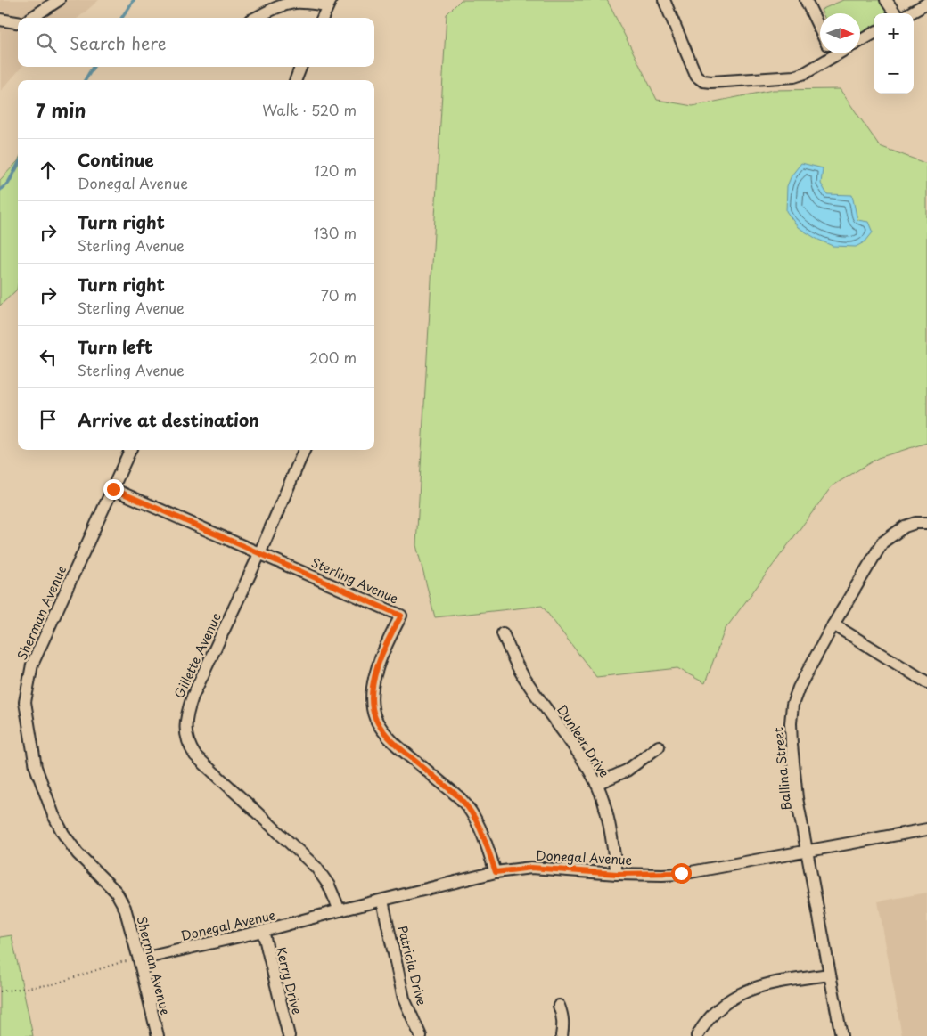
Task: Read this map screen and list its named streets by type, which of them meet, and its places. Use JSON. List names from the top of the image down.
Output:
{
  "streets": {
    "street": [
      "Sterling Avenue",
      "Sherman Avenue",
      "Gillette Avenue",
      "Dunleer Drive",
      "Ballina Street",
      "Donegal Avenue",
      "Patricia Drive",
      "Kerry Drive"
    ]
  },
  "crossings": [
    ["Sterling Avenue", "Sherman Avenue"],
    ["Sterling Avenue", "Gillette Avenue"],
    ["Sterling Avenue", "Donegal Avenue"],
    ["Sherman Avenue", "Donegal Avenue"],
    ["Gillette Avenue", "Donegal Avenue"],
    ["Dunleer Drive", "Donegal Avenue"],
    ["Ballina Street", "Donegal Avenue"],
    ["Donegal Avenue", "Patricia Drive"],
    ["Donegal Avenue", "Kerry Drive"]
  ],
  "north": "right",
  "page": {
    "map_buttons": ["+", "−"],
    "search": "Search here",
    "heading": ["7 min", "Walk · 520 m"],
    "list": [
      ["Continue", "Donegal Avenue", "120 m"],
      ["Turn right", "Sterling Avenue", "130 m"],
      ["Turn right", "Sterling Avenue", "70 m"],
      ["Turn left", "Sterling Avenue", "200 m"],
      "Arrive at destination"
    ]
  }
}
